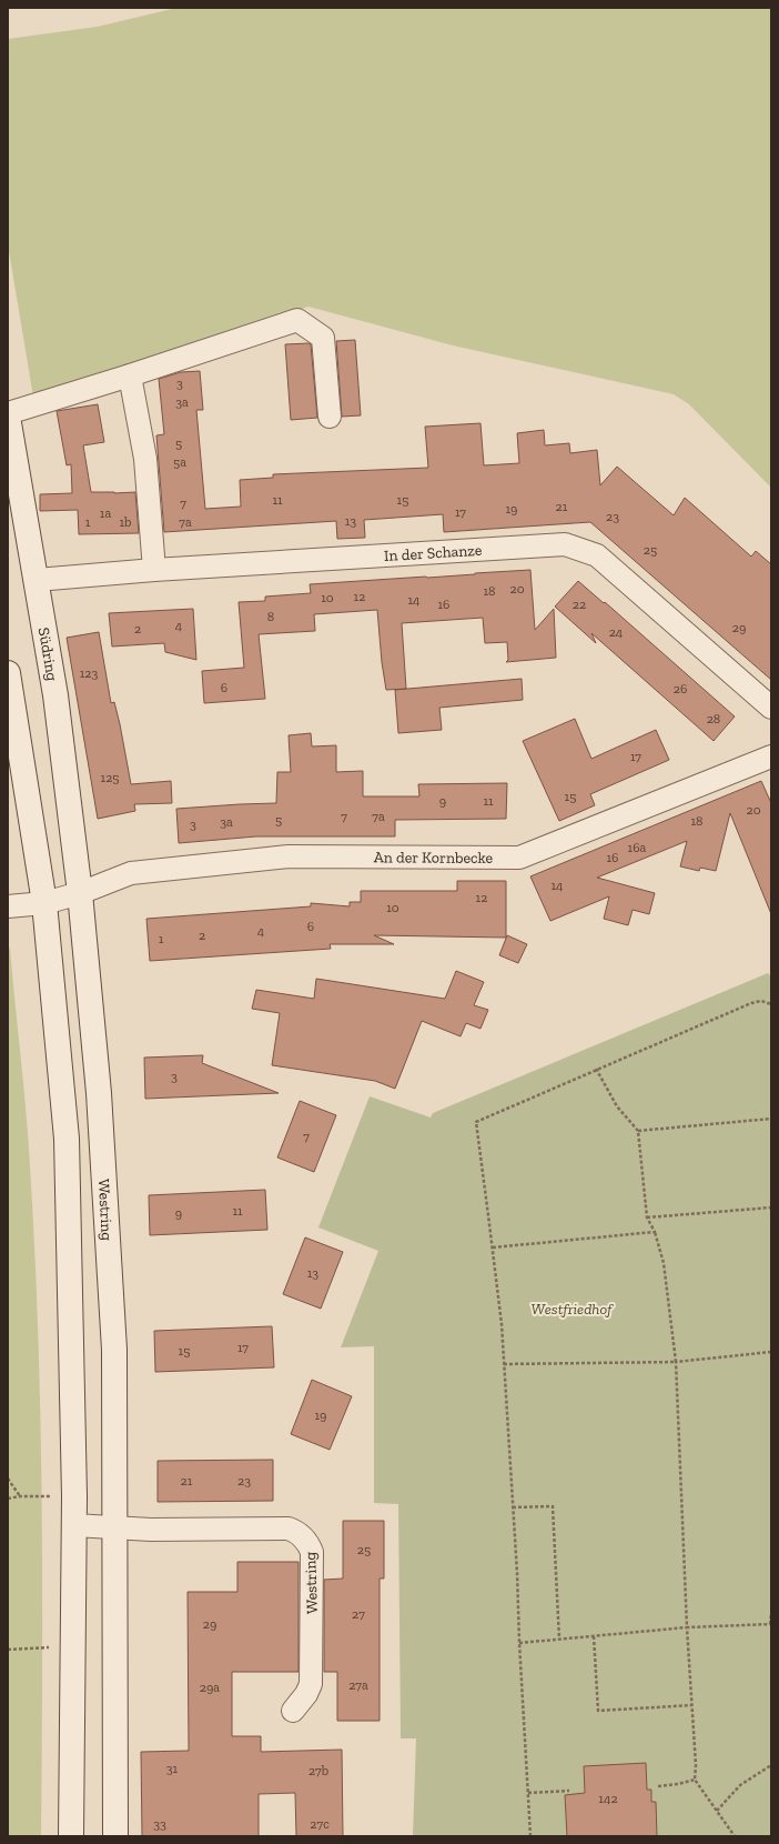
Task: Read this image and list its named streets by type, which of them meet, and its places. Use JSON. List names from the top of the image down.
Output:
{
  "streets": {
    "main road": ["Südring", "Westring"],
    "street": ["In der Schanze", "An der Kornbecke"]
  },
  "crossings": [
    ["In der Schanze", "Südring"],
    ["Südring", "An der Kornbecke"],
    ["Südring", "Westring"],
    ["An der Kornbecke", "Westring"]
  ],
  "parks": ["Westfriedhof"],
  "house_numbers": [
    "3",
    "3a",
    "5",
    "5a",
    "11",
    "15",
    "7",
    "21",
    "19",
    "17",
    "1a",
    "23",
    "13",
    "1",
    "1b",
    "7a",
    "25",
    "20",
    "18",
    "12",
    "10",
    "14",
    "16",
    "22",
    "8",
    "4",
    "29",
    "2",
    "24",
    "123",
    "6",
    "26",
    "28",
    "17",
    "125",
    "15",
    "9",
    "11",
    "20",
    "7",
    "7a",
    "5",
    "18",
    "3a",
    "3",
    "16a",
    "16",
    "14",
    "12",
    "10",
    "6",
    "4",
    "2",
    "1",
    "3",
    "7",
    "11",
    "9",
    "13",
    "17",
    "15",
    "19",
    "21",
    "23",
    "25",
    "27",
    "29",
    "27a",
    "29a",
    "31",
    "27b",
    "142",
    "33",
    "27c"
  ]
}
